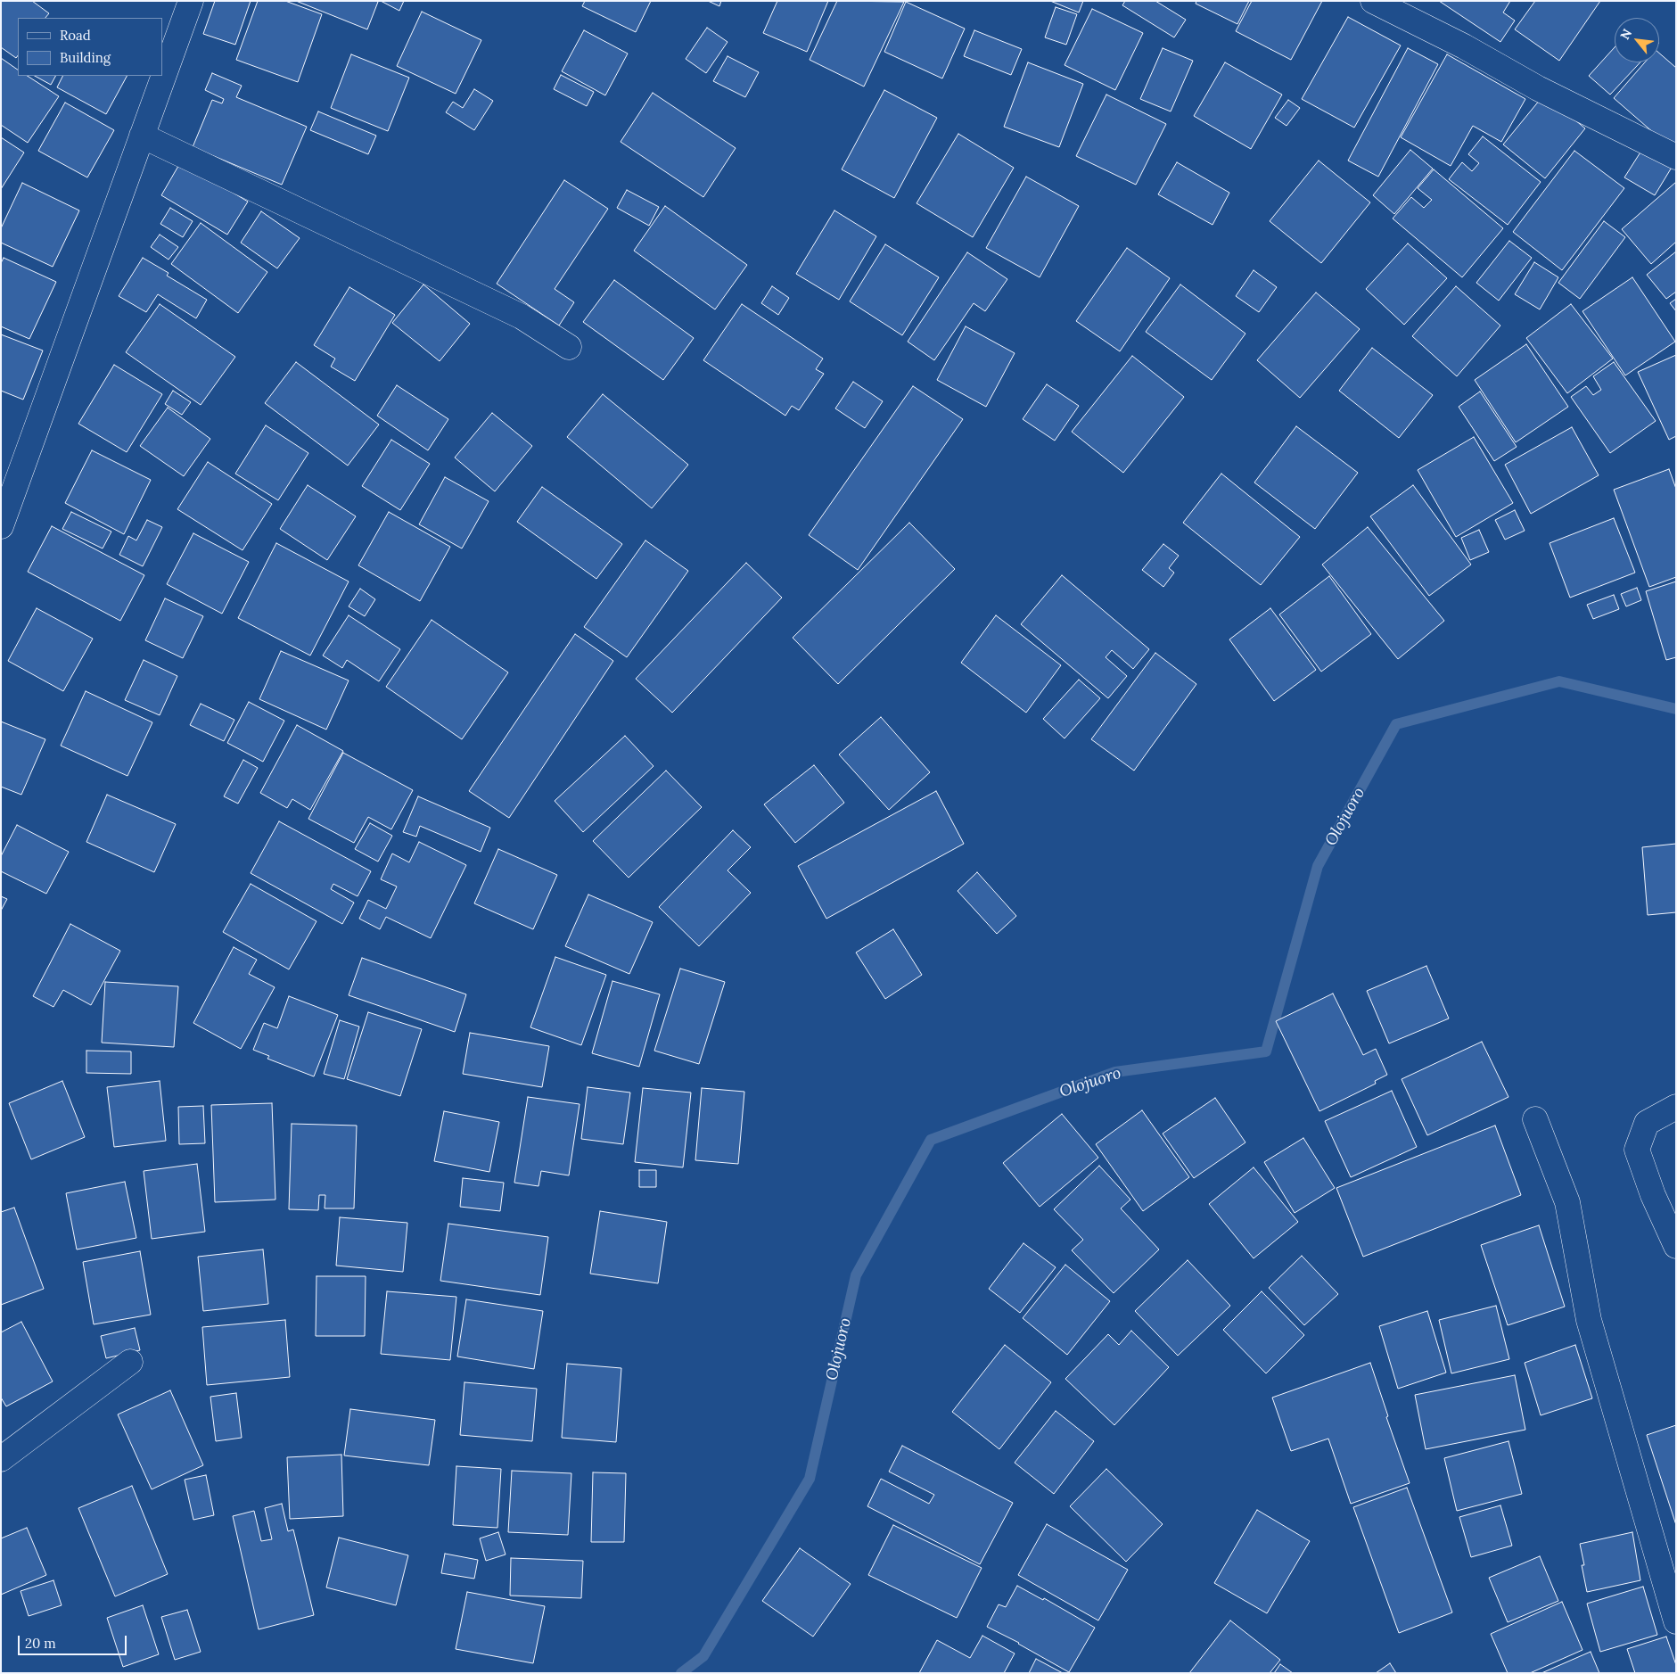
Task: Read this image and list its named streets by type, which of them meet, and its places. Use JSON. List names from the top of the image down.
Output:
{
  "water": ["Olojuoro"],
  "legend": ["Road", "Building"],
  "scale_bar": "20 m",
  "north": "top left"
}
